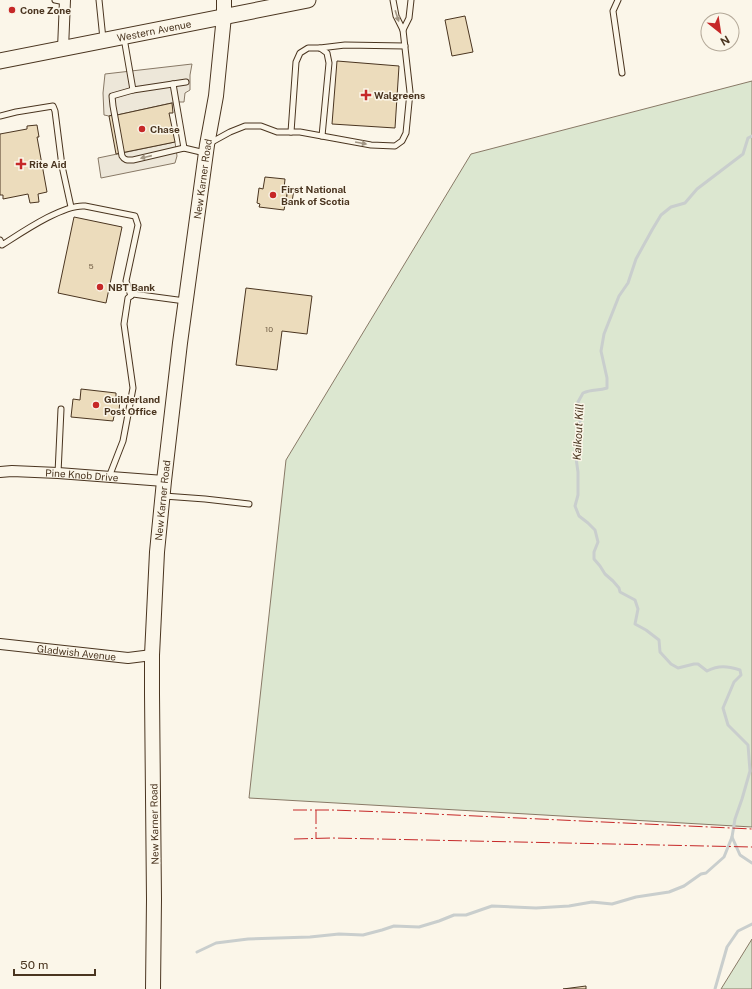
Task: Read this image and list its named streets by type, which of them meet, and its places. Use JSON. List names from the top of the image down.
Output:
{
  "streets": {
    "main road": ["Western Avenue", "New Karner Road"],
    "street": ["Pine Knob Drive", "Gladwish Avenue"]
  },
  "crossings": [
    ["Western Avenue", "New Karner Road"],
    ["New Karner Road", "Pine Knob Drive"],
    ["New Karner Road", "Gladwish Avenue"]
  ],
  "water": ["Kaikout Kill"],
  "places": {
    "other": [
      "Cone Zone",
      "Chase",
      "First National Bank of Scotia",
      "NBT Bank",
      "Guilderland Post Office"
    ],
    "health": ["Walgreens", "Rite Aid"]
  },
  "house_numbers": ["5", "10"],
  "scale_bar": "50 m",
  "north": "bottom right"
}
